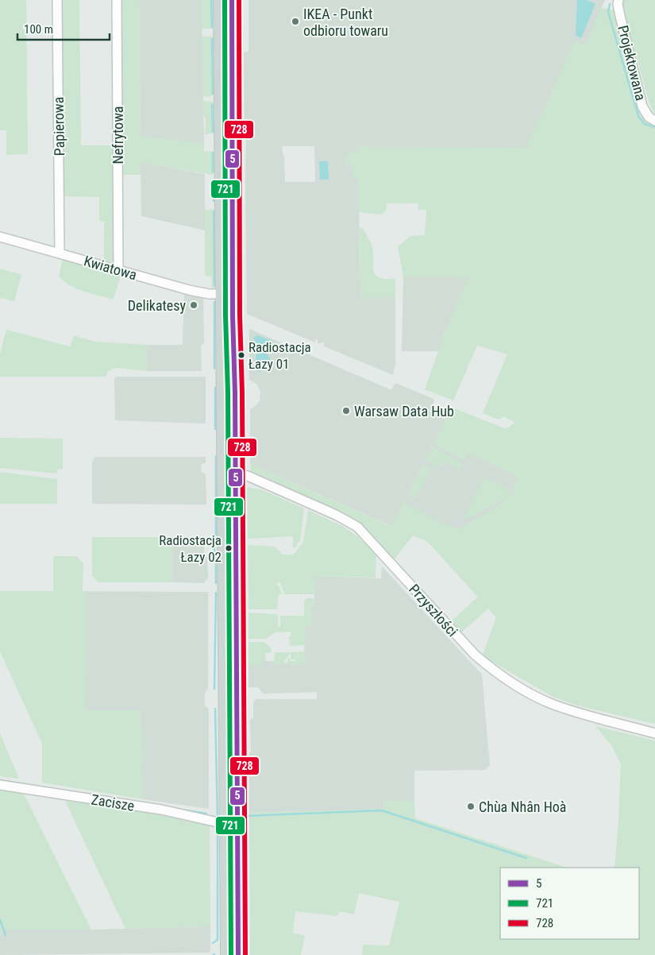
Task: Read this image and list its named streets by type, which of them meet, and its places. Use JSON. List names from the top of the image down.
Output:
{
  "streets": {
    "street": [
      "Projektowana",
      "Papierowa",
      "Nefrytowa",
      "Kwiatowa",
      "Przyszłości",
      "Zacisze"
    ]
  },
  "crossings": [
    ["Papierowa", "Kwiatowa"],
    ["Nefrytowa", "Kwiatowa"]
  ],
  "places": [
    "IKEA - Punkt odbioru towaru",
    "Delikatesy",
    "Radiostacja Łazy 01",
    "Warsaw Data Hub",
    "Radiostacja Łazy 02",
    "Chùa Nhân Hoà"
  ],
  "lines": ["transit line 5", "transit line 721", "transit line 728"],
  "legend": ["5", "721", "728"],
  "scale_bar": "100 m"
}
